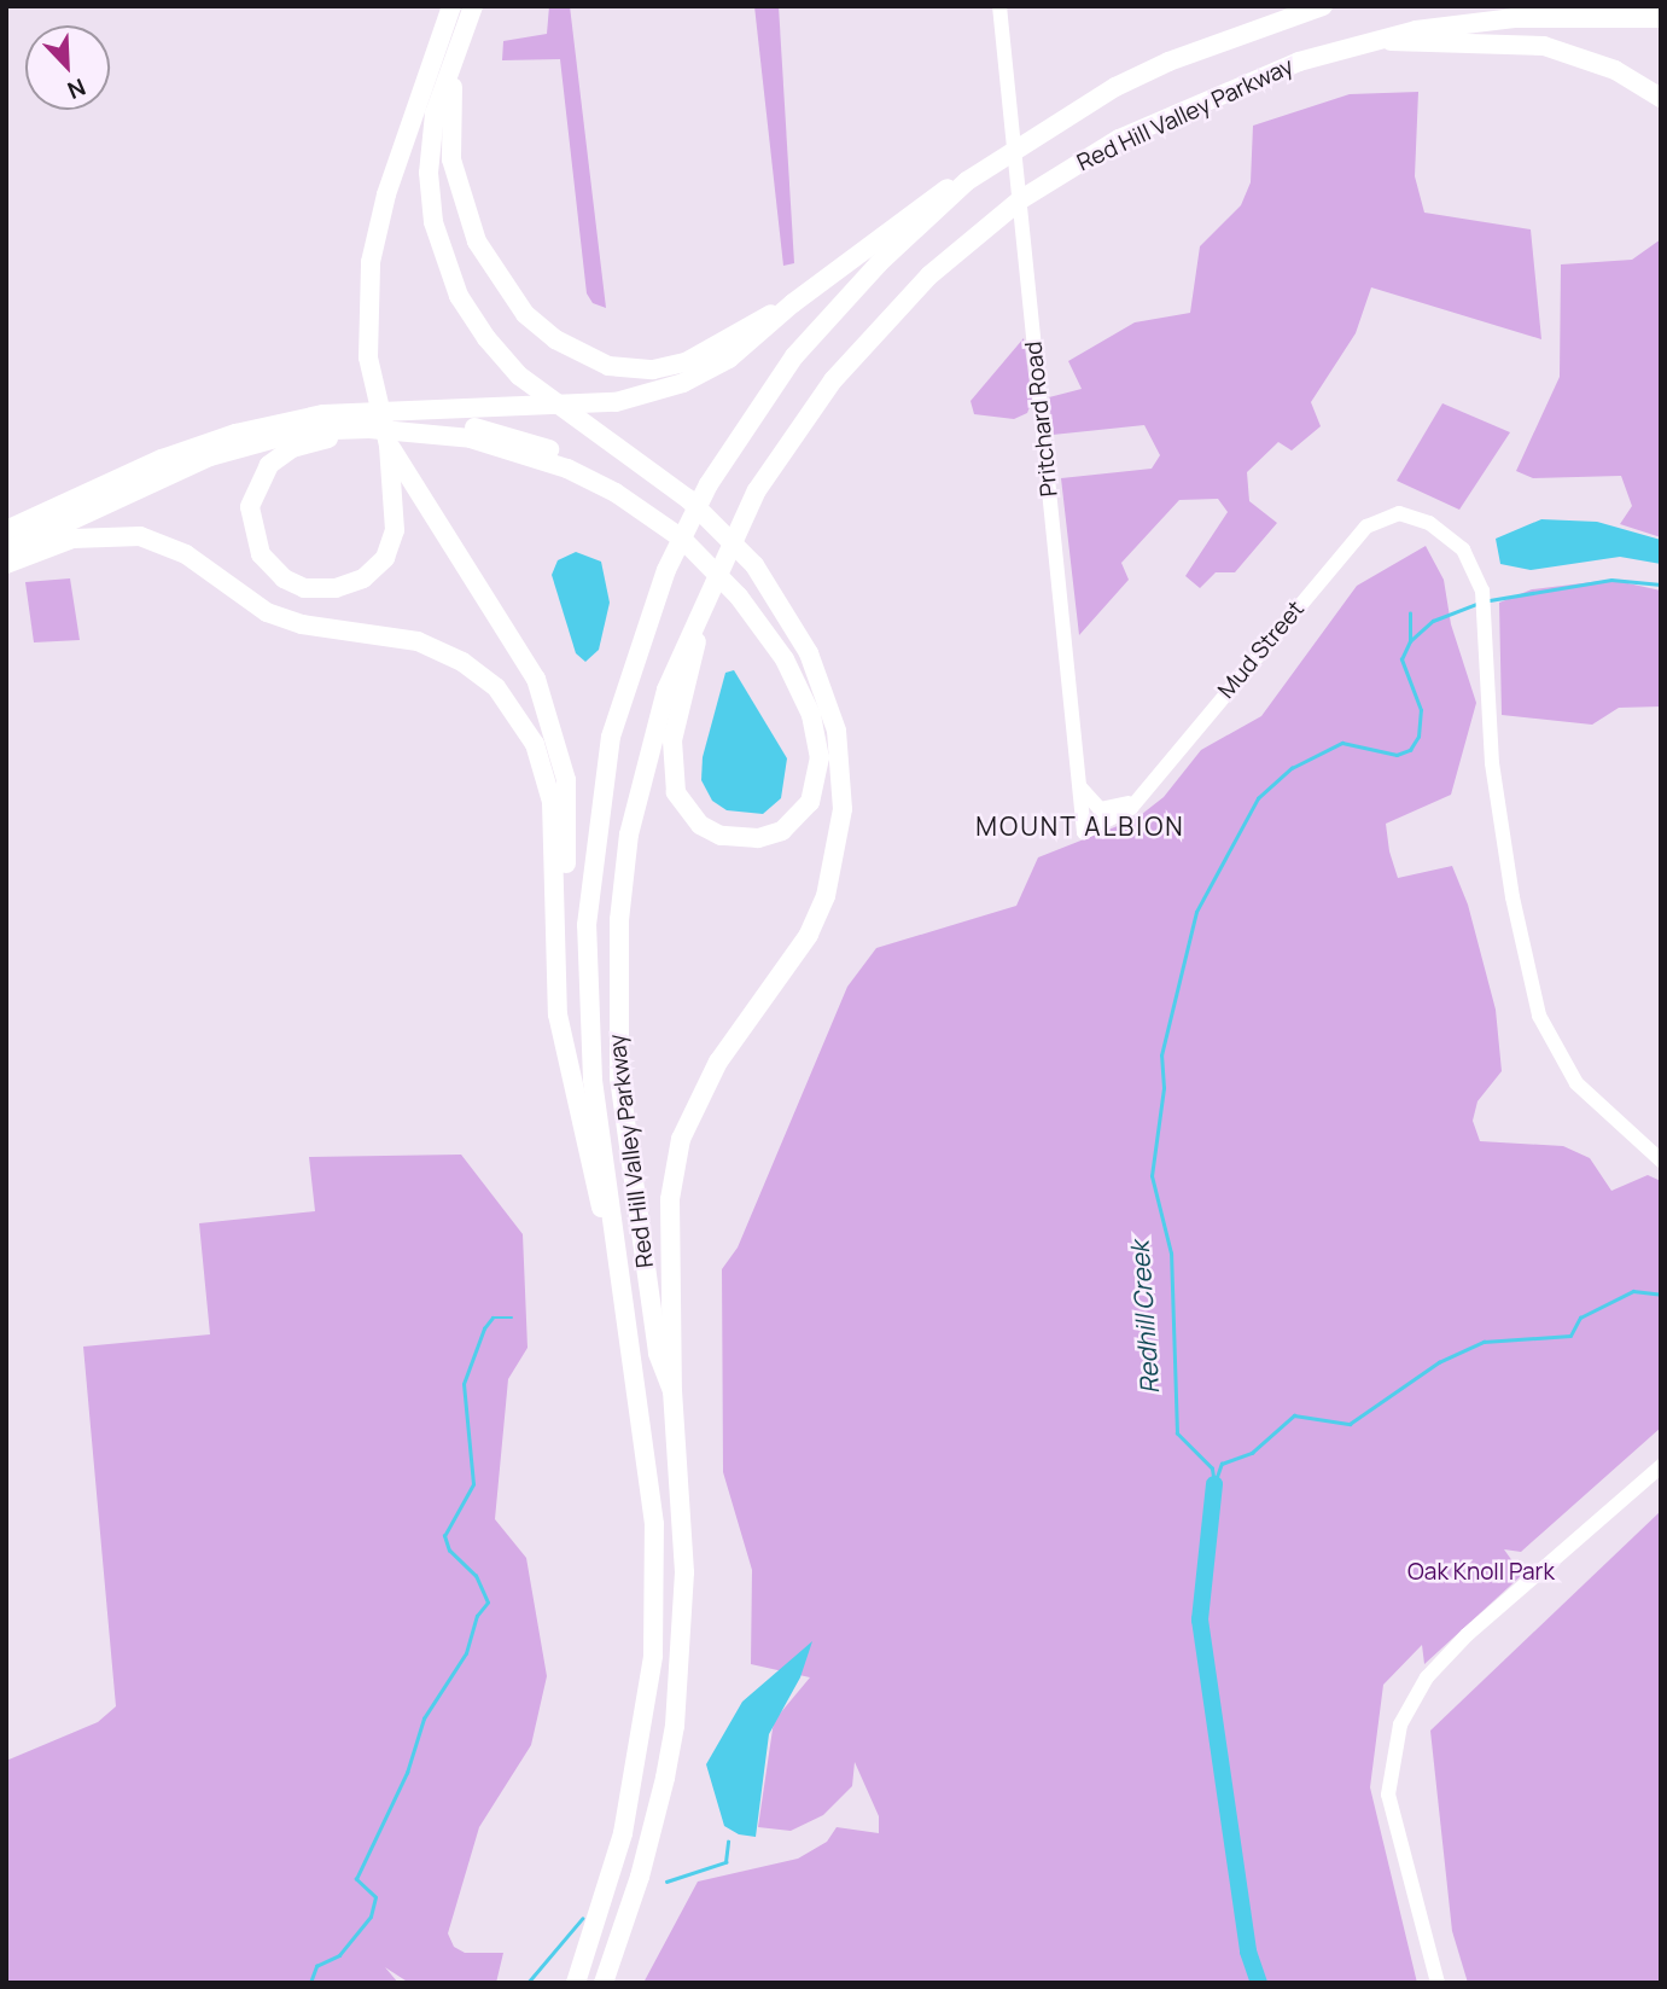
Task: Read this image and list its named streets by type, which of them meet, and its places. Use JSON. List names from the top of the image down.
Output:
{
  "streets": {
    "highway": ["Red Hill Valley Parkway"],
    "main road": ["Pritchard Road", "Mud Street"]
  },
  "crossings": [
    ["Pritchard Road", "Mud Street"]
  ],
  "districts": ["MOUNT ALBION"],
  "water": ["Redhill Creek"],
  "parks": ["Oak Knoll Park"],
  "north": "bottom right"
}
